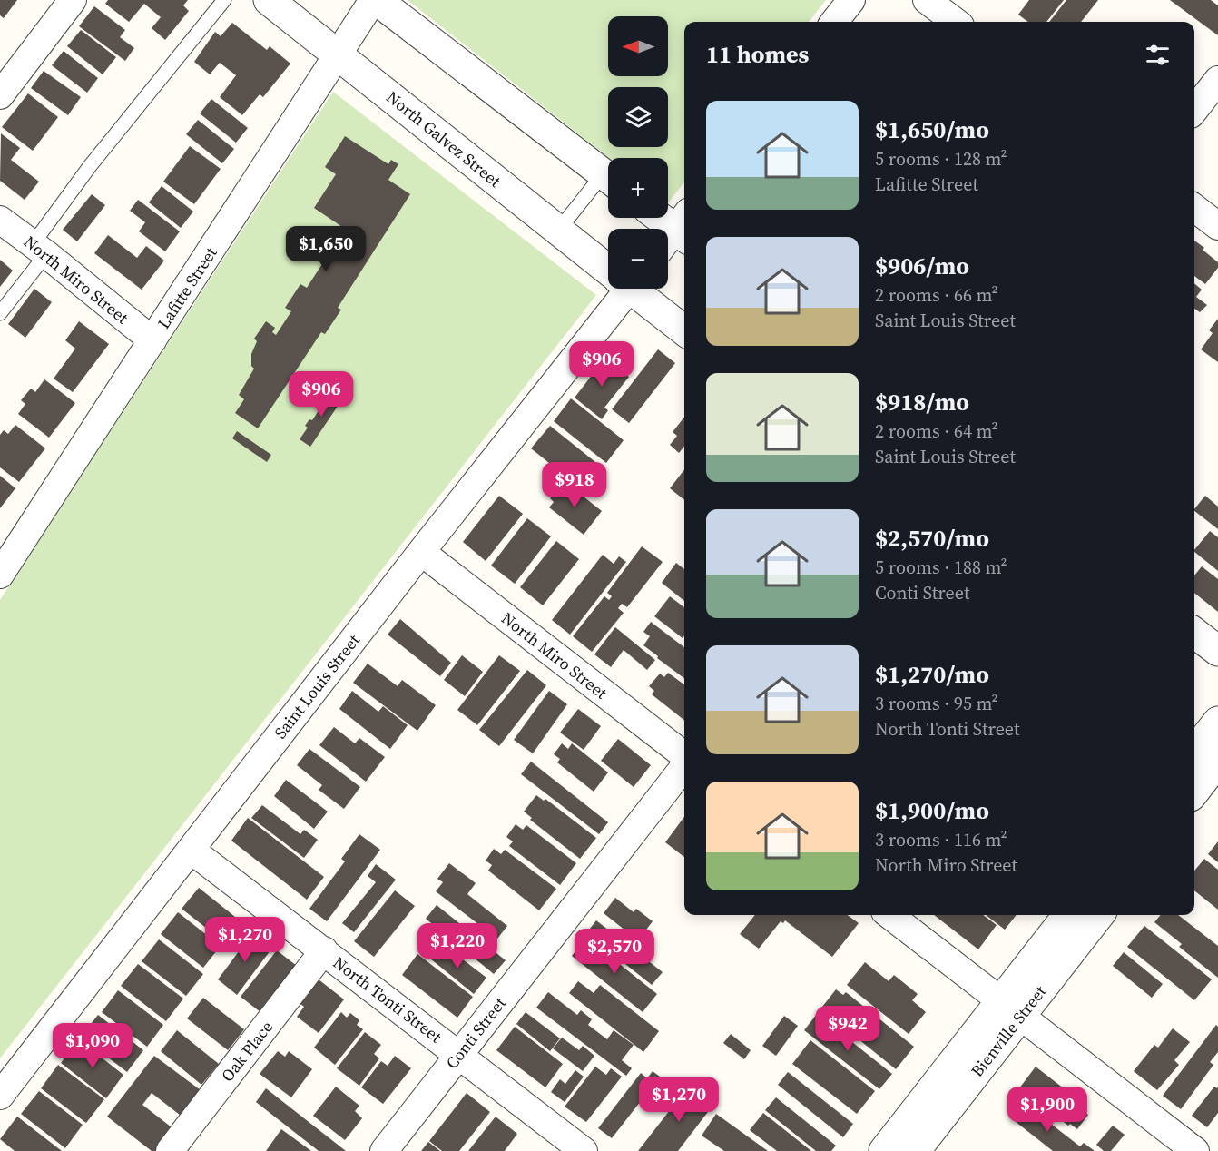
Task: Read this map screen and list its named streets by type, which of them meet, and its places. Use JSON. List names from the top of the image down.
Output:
{
  "streets": {
    "street": [
      "North Galvez Street",
      "North Miro Street",
      "Lafitte Street",
      "Saint Louis Street",
      "North Tonti Street",
      "Bienville Street",
      "Conti Street",
      "Oak Place"
    ]
  },
  "crossings": [
    ["North Galvez Street", "Lafitte Street"],
    ["North Miro Street", "Lafitte Street"],
    ["North Miro Street", "Saint Louis Street"],
    ["Saint Louis Street", "North Tonti Street"],
    ["North Tonti Street", "Conti Street"],
    ["North Tonti Street", "Oak Place"]
  ],
  "north": "left",
  "page": {
    "map_buttons": ["+", "−"],
    "heading": "11 homes",
    "list": [
      {
        "name": "$1,650/mo",
        "note": "5 rooms · 128 m² · Lafitte Street"
      },
      {
        "name": "$906/mo",
        "note": "2 rooms · 66 m² · Saint Louis Street"
      },
      {
        "name": "$918/mo",
        "note": "2 rooms · 64 m² · Saint Louis Street"
      },
      {
        "name": "$2,570/mo",
        "note": "5 rooms · 188 m² · Conti Street"
      },
      {
        "name": "$1,270/mo",
        "note": "3 rooms · 95 m² · North Tonti Street"
      },
      {
        "name": "$1,900/mo",
        "note": "3 rooms · 116 m² · North Miro Street"
      }
    ],
    "price": [
      "$1,650",
      "$906",
      "$906",
      "$918",
      "$1,270",
      "$1,220",
      "$2,570",
      "$942",
      "$1,090",
      "$1,270",
      "$1,900"
    ]
  }
}
